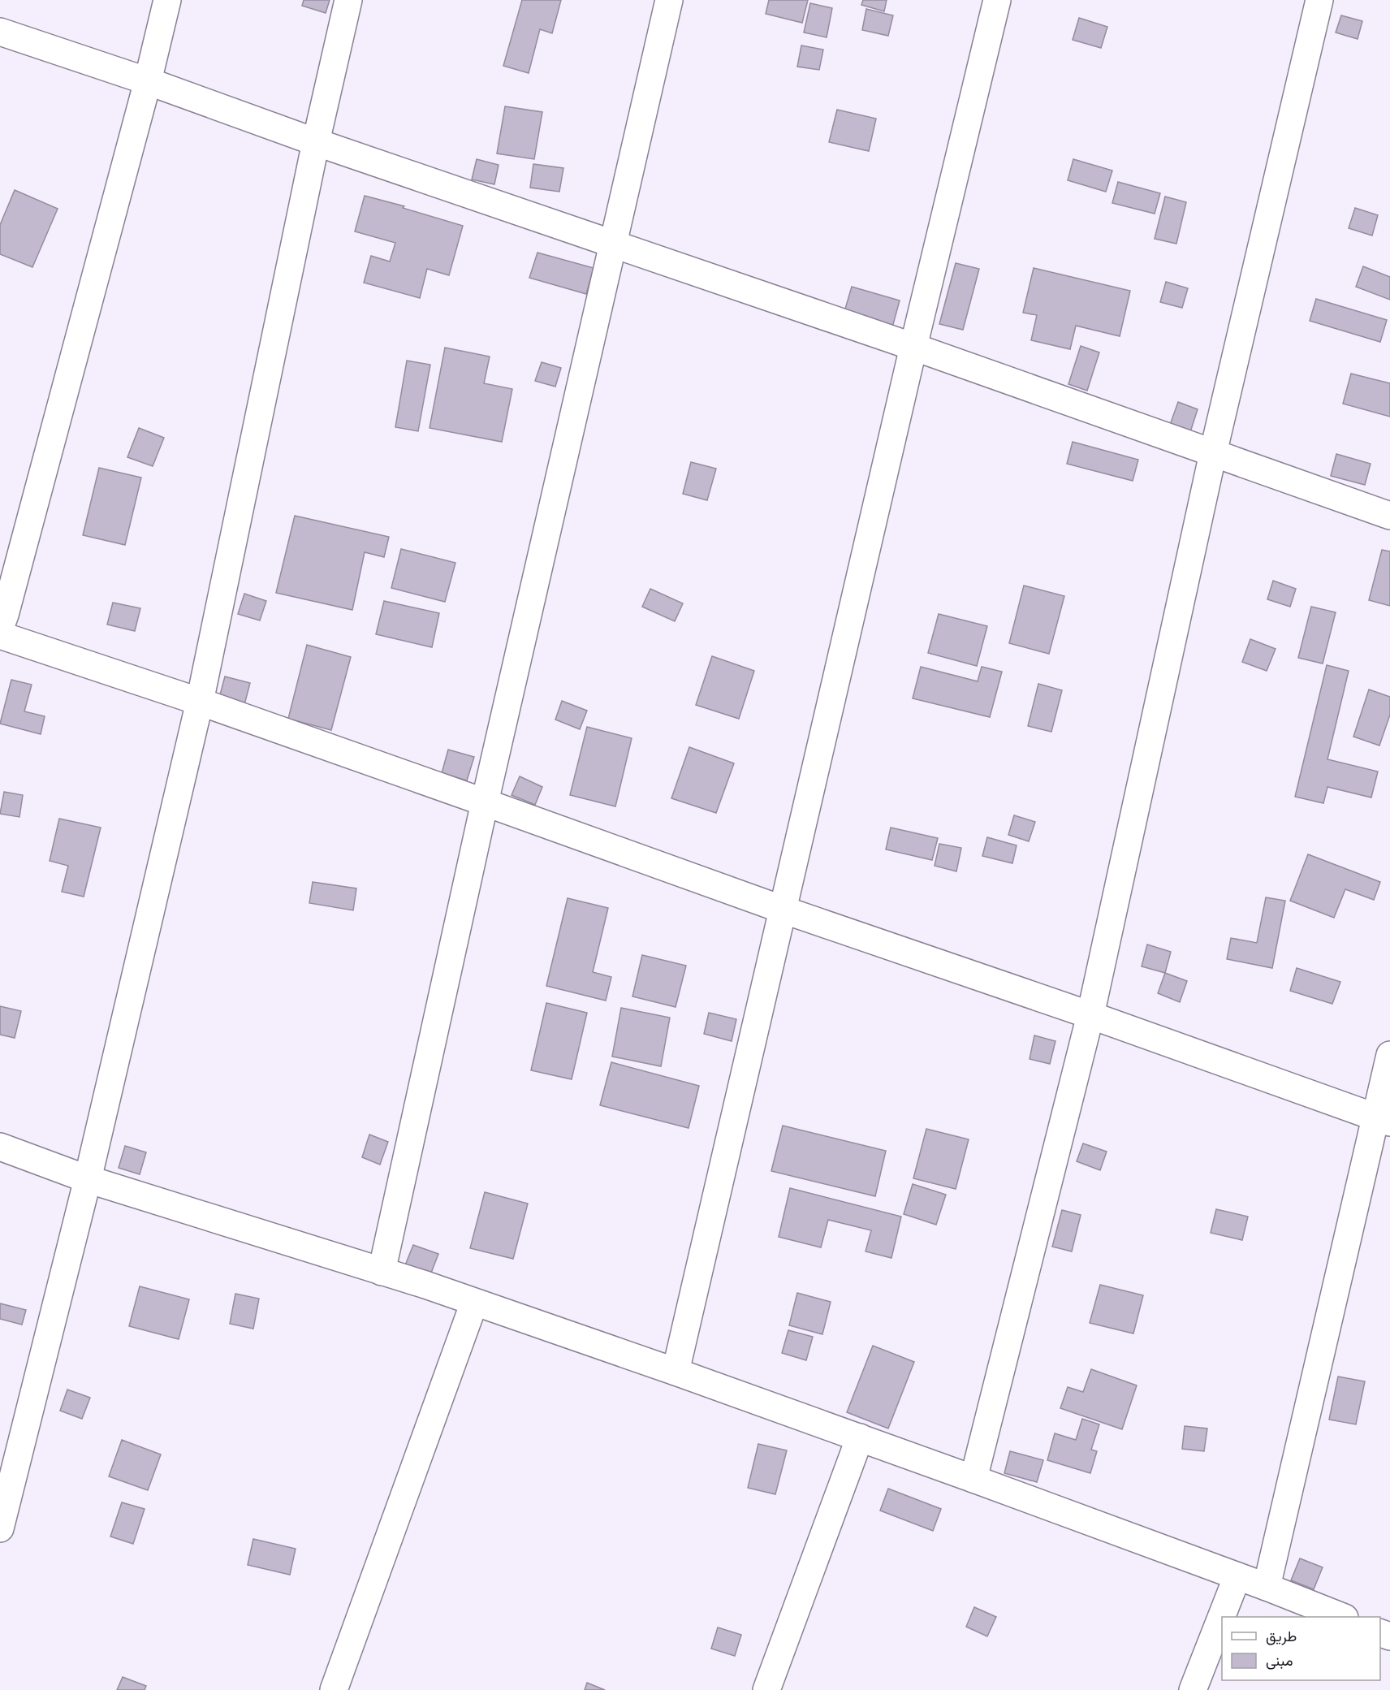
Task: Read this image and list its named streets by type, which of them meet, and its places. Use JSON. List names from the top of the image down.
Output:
{
  "legend": ["طريق", "مبنى"]
}
